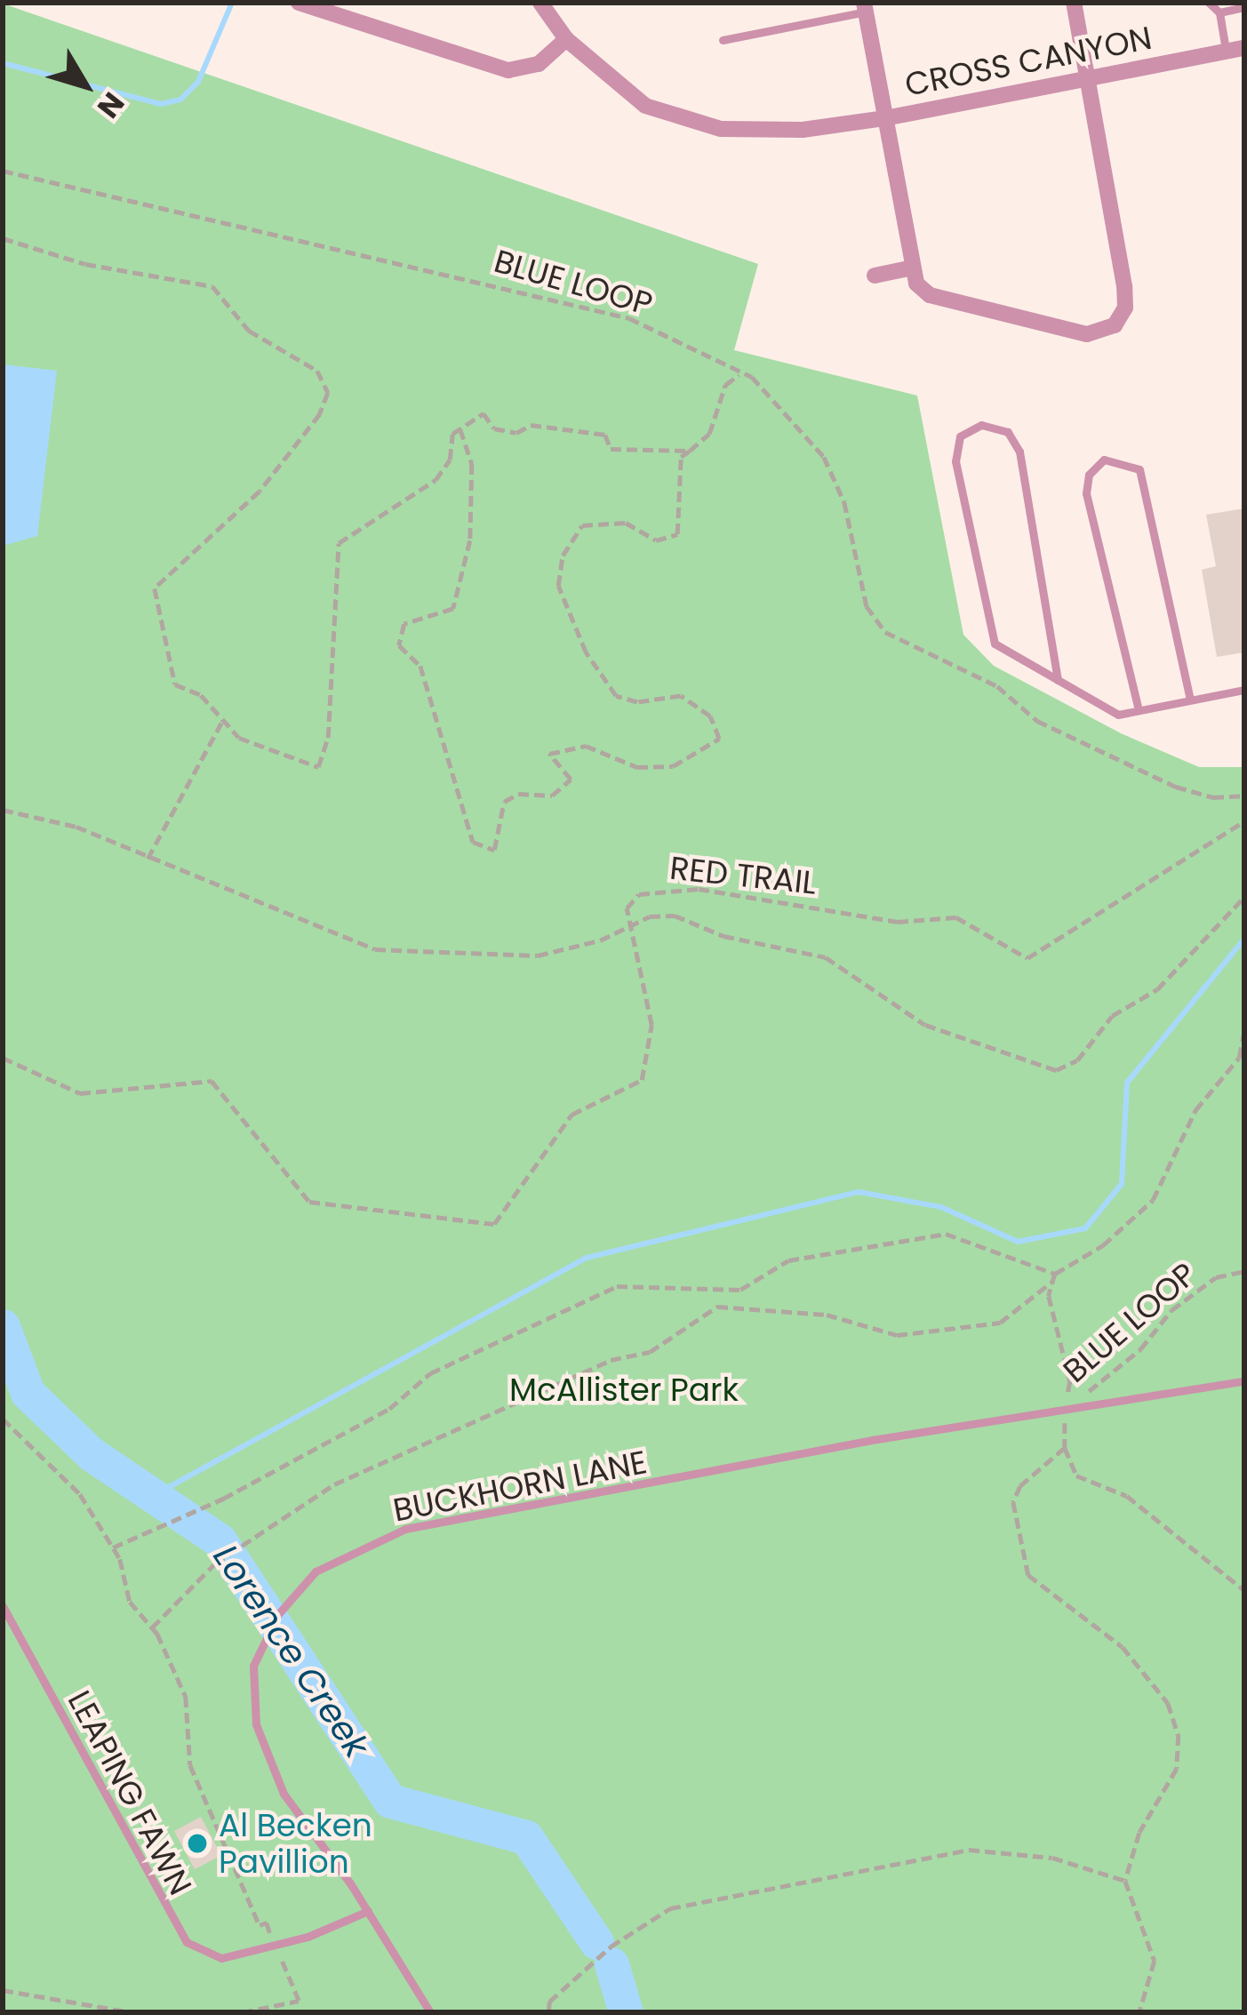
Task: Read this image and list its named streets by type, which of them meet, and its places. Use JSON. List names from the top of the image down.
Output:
{
  "streets": {
    "street": ["CROSS CANYON"],
    "lane": ["BUCKHORN LANE", "LEAPING FAWN"],
    "path": ["BLUE LOOP", "RED TRAIL"]
  },
  "crossings": [
    ["BLUE LOOP", "BUCKHORN LANE"],
    ["BUCKHORN LANE", "LEAPING FAWN"]
  ],
  "water": ["Lorence Creek"],
  "parks": ["McAllister Park"],
  "places": ["Al Becken Pavillion"],
  "north": "bottom right"
}
